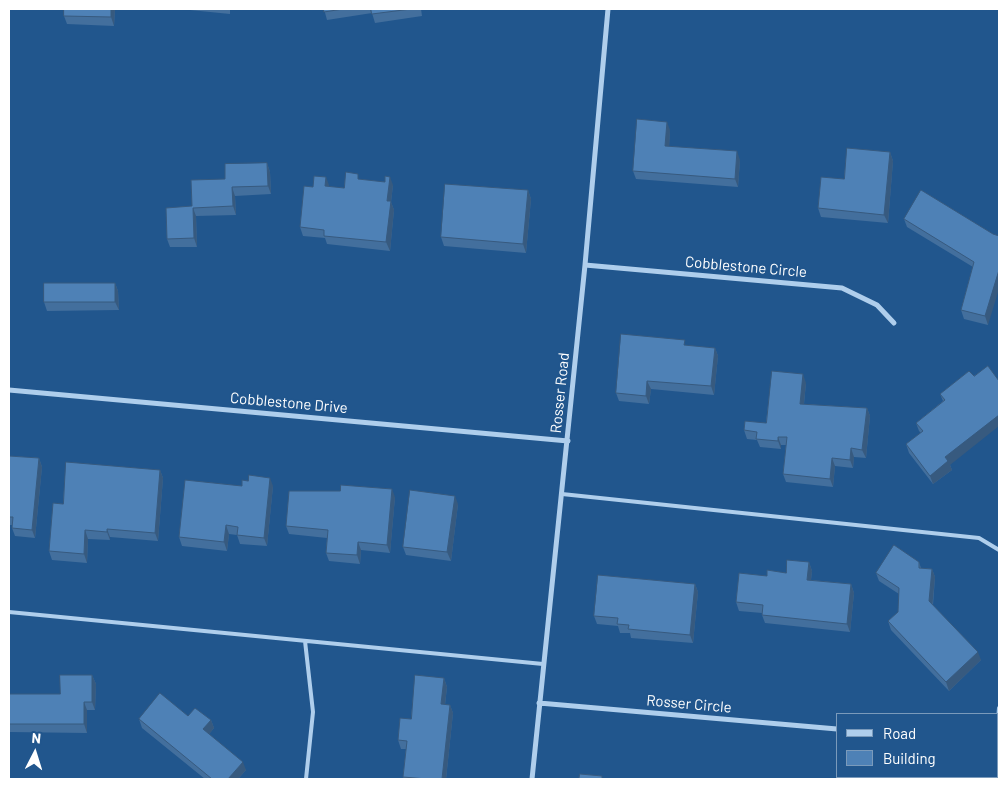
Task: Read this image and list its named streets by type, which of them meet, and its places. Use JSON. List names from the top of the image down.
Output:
{
  "streets": {
    "street": [
      "Cobblestone Circle",
      "Rosser Road",
      "Cobblestone Drive",
      "Rosser Circle"
    ]
  },
  "crossings": [
    ["Cobblestone Circle", "Rosser Road"],
    ["Rosser Road", "Cobblestone Drive"],
    ["Rosser Road", "Rosser Circle"]
  ],
  "legend": ["Road", "Building"],
  "north": "top"
}
